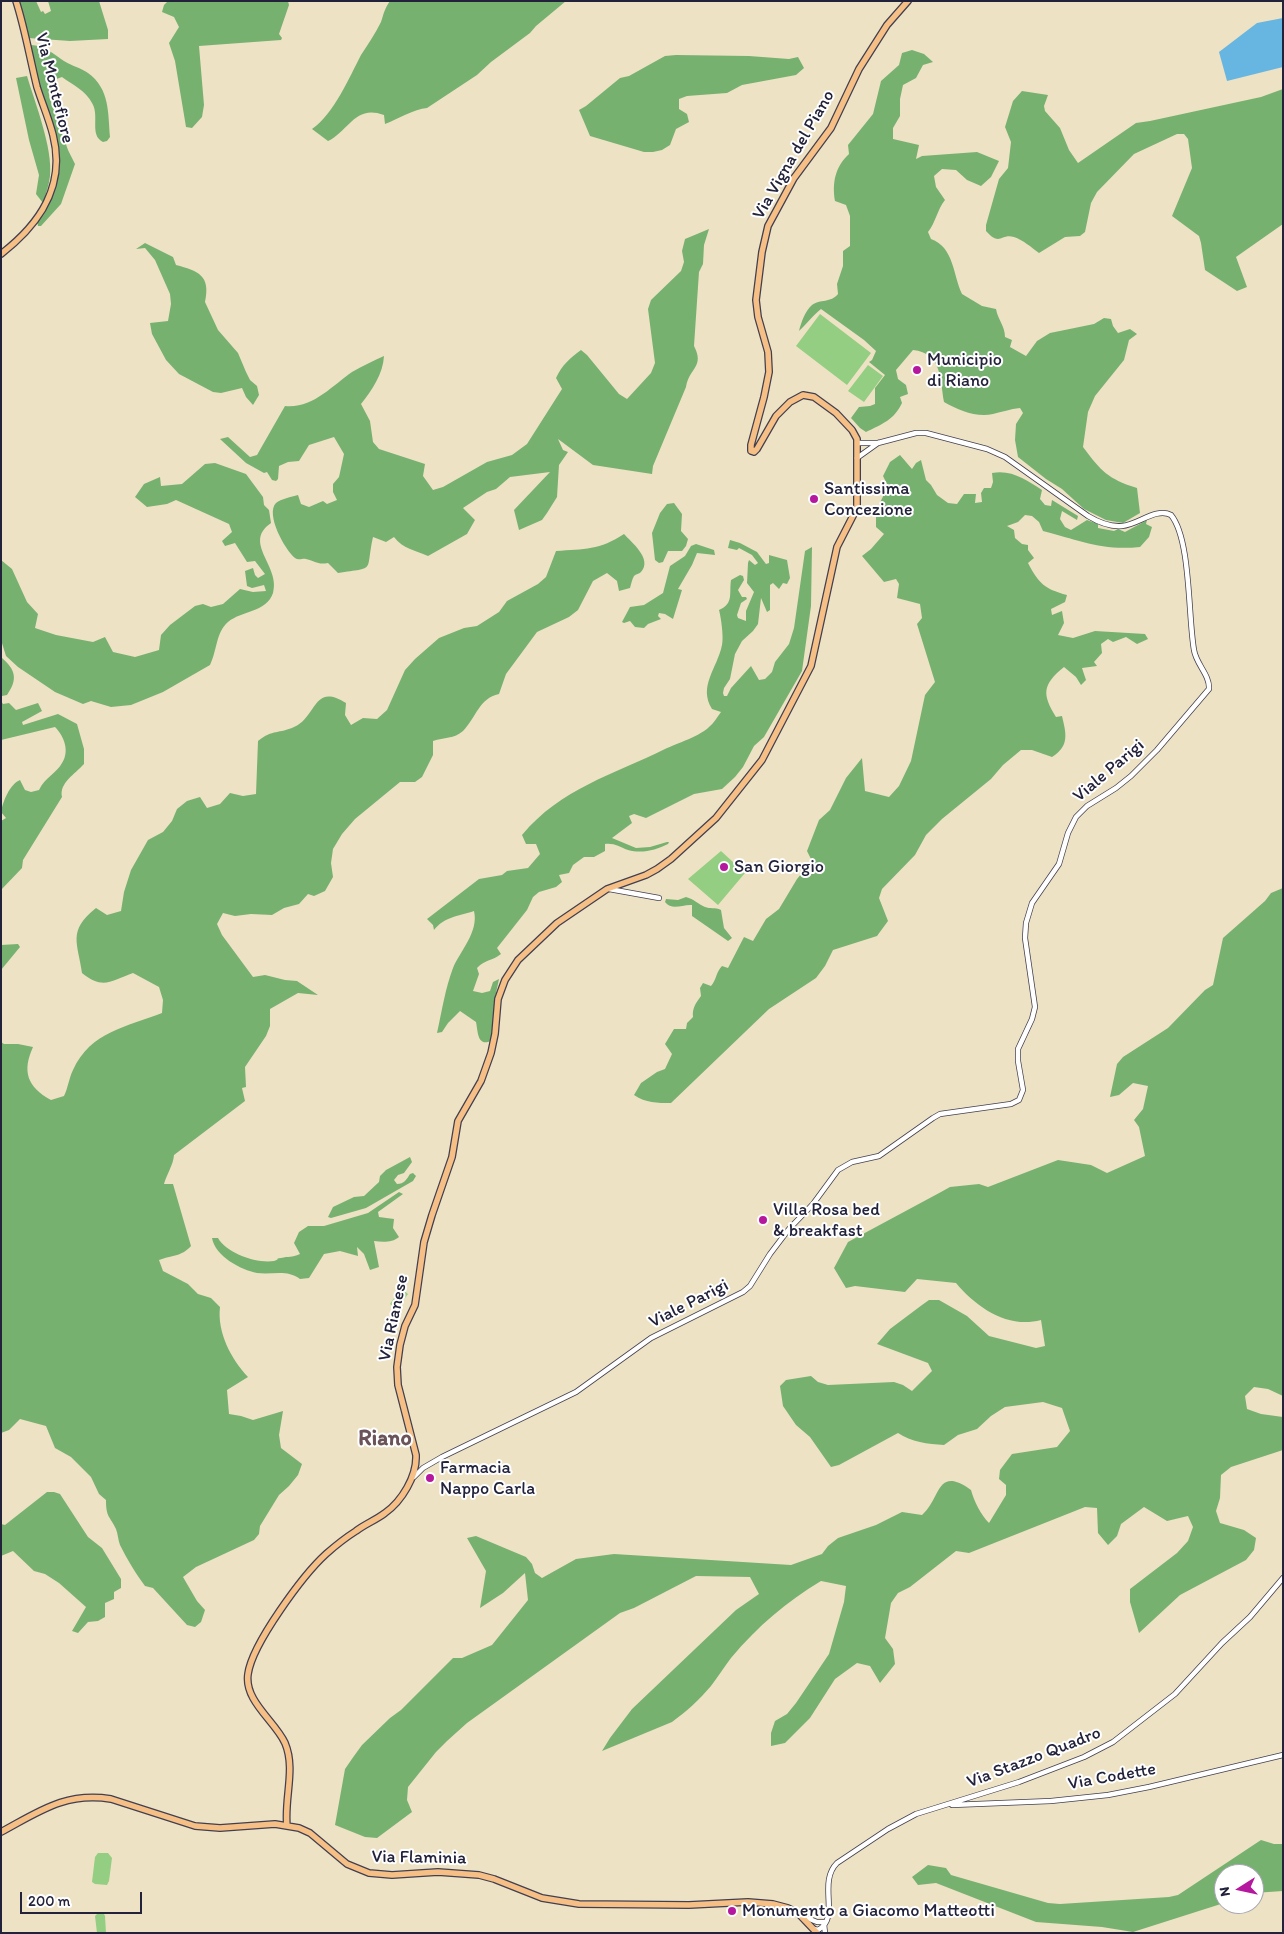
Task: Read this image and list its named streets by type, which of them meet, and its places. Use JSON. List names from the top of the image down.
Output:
{
  "streets": {
    "main road": [
      "Via Montefiore",
      "Via Vigna del Piano",
      "Via Rianese",
      "Via Flaminia"
    ],
    "street": ["Viale Parigi", "Via Stazzo Quadro", "Via Codette"]
  },
  "crossings": [
    ["Via Vigna del Piano", "Via Rianese"],
    ["Viale Parigi", "Via Rianese"],
    ["Via Rianese", "Via Flaminia"],
    ["Via Stazzo Quadro", "Via Codette"]
  ],
  "districts": ["Riano"],
  "places": [
    "Municipio di Riano",
    "Santissima Concezione",
    "San Giorgio",
    "Villa Rosa bed & breakfast",
    "Farmacia Nappo Carla",
    "Monumento a Giacomo Matteotti"
  ],
  "scale_bar": "200 m",
  "north": "left"
}
